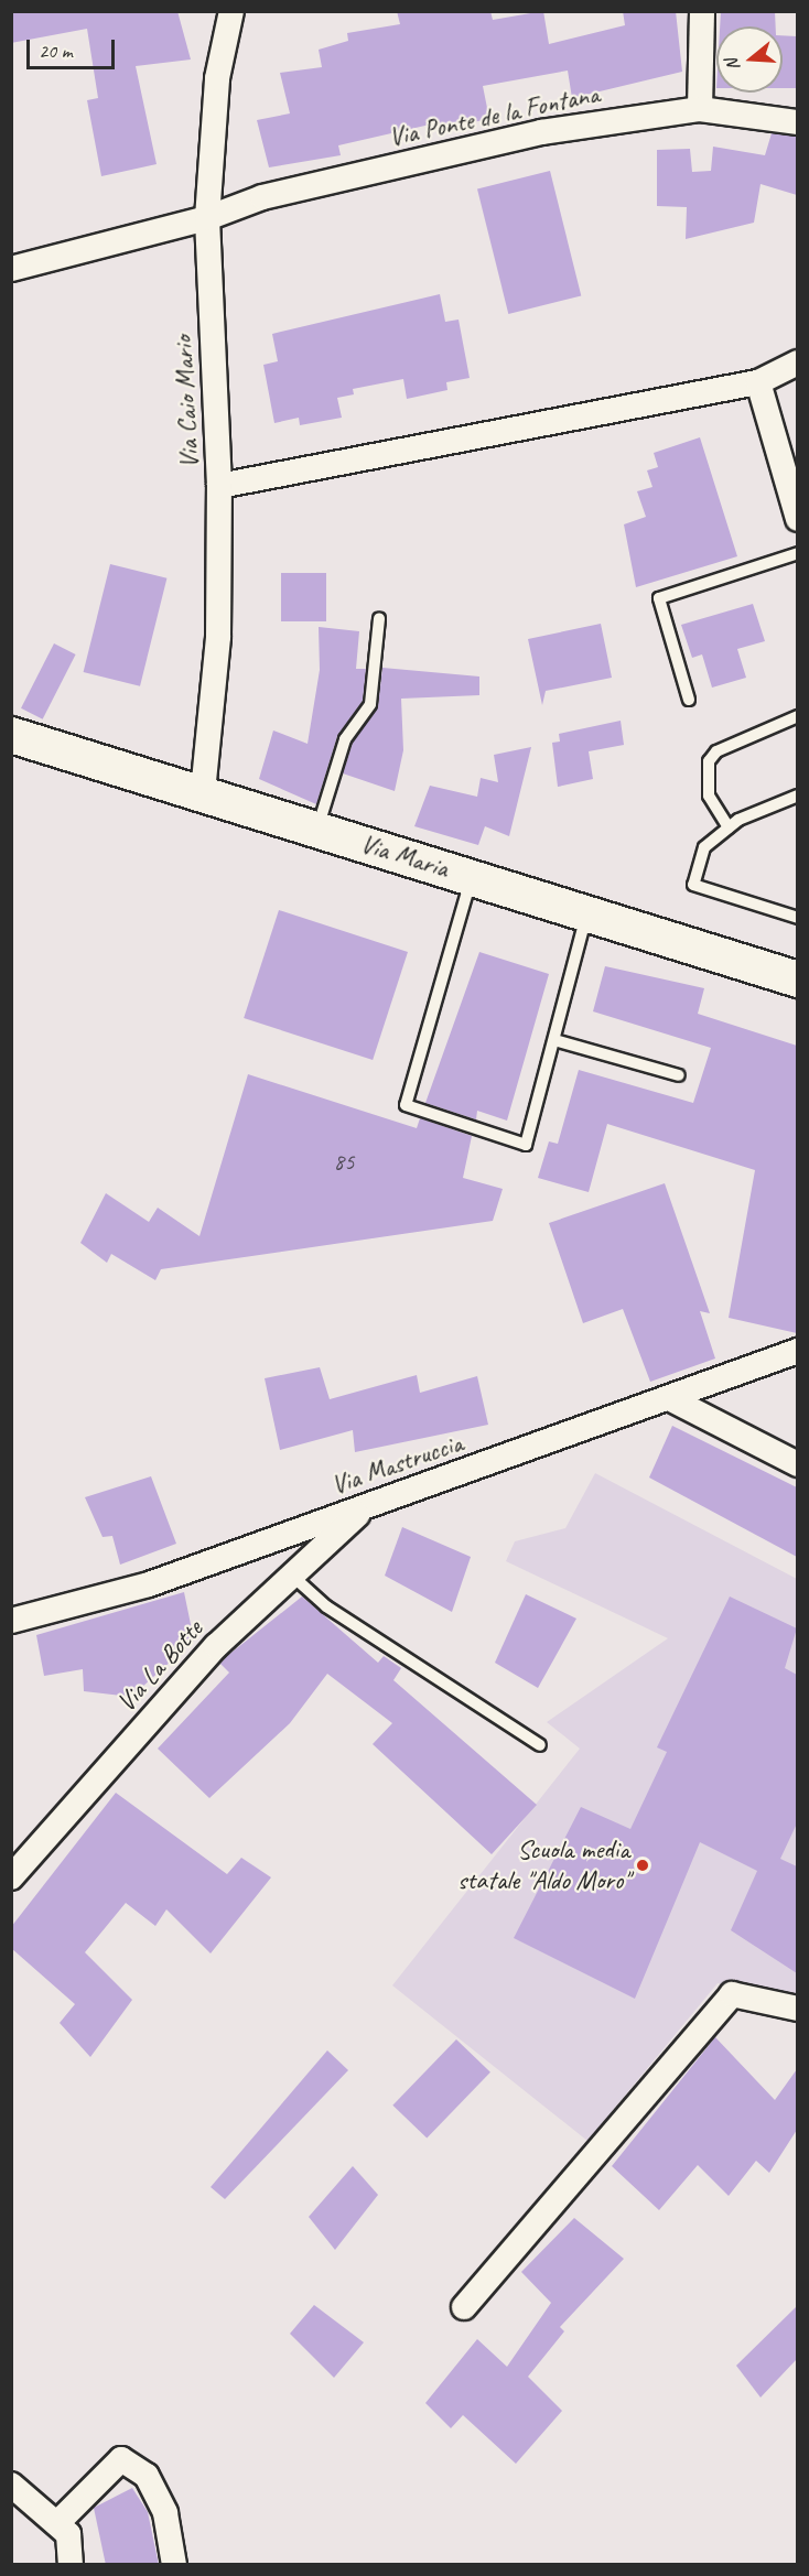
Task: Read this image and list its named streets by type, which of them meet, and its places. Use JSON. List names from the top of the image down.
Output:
{
  "streets": {
    "street": [
      "Via Ponte de la Fontana",
      "Via Caio Mario",
      "Via Maria",
      "Via Mastruccia",
      "Via La Botte"
    ]
  },
  "crossings": [
    ["Via Ponte de la Fontana", "Via Caio Mario"],
    ["Via Caio Mario", "Via Maria"],
    ["Via Mastruccia", "Via La Botte"]
  ],
  "places": ["Scuola media statale \"Aldo Moro\""],
  "house_numbers": ["85"],
  "scale_bar": "20 m",
  "north": "left"
}
